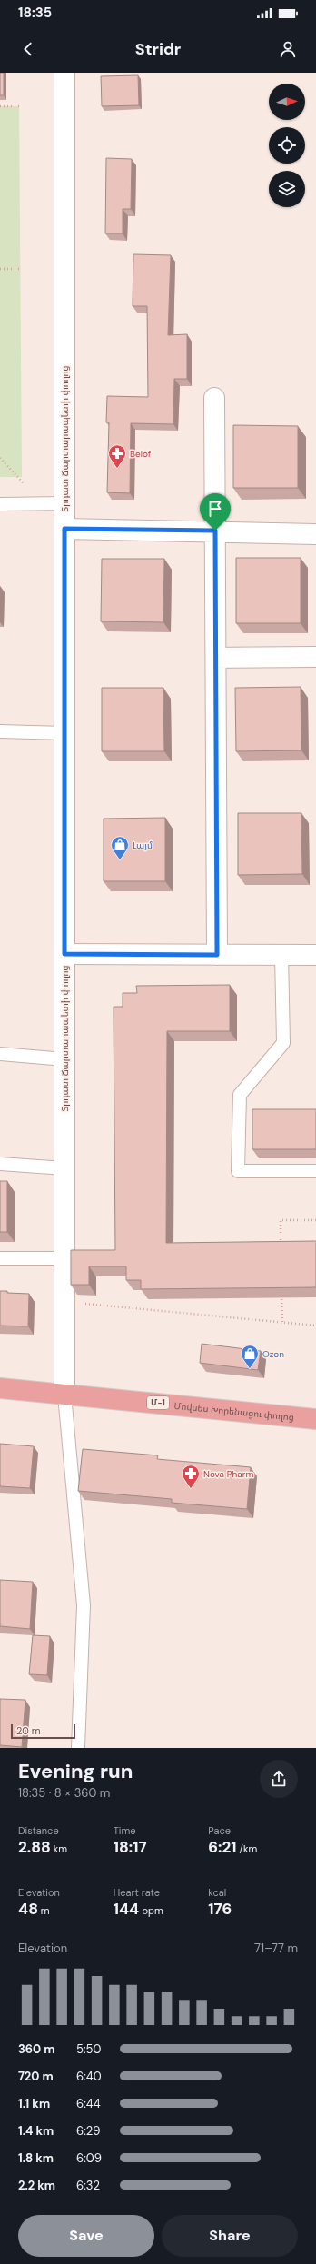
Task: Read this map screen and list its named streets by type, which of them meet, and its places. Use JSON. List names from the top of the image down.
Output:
{
  "streets": {
    "highway": ["Մ-1", "Մովսես Խորենացու փողոց"],
    "street": ["Տրդատ Ճարտարապետի փողոց"]
  },
  "crossings": [
    ["Տրդատ Ճարտարապետի փողոց", "Մովսես Խորենացու փողոց"]
  ],
  "places": {
    "pharmacy": ["Belof", "Nova Pharm"],
    "shop": ["Լայմ", "Ozon"]
  },
  "scale_bar": "20 m",
  "north": "right",
  "page": {
    "status": "18:35",
    "header": "Stridr",
    "scale": "20 m",
    "heading": ["Evening run", "18:35 · 8 × 360 m"],
    "stats": [
      ["Distance", "2.88 km"],
      ["Time", "18:17"],
      ["Pace", "6:21 /km"],
      ["Elevation", "48 m"],
      ["Heart rate", "144 bpm"],
      ["kcal", "176"]
    ],
    "chart": ["Elevation", "71–77 m"],
    "list": [
      {
        "name": "360 m",
        "note": "5:50"
      },
      {
        "name": "720 m",
        "note": "6:40"
      },
      {
        "name": "1.1 km",
        "note": "6:44"
      },
      {
        "name": "1.4 km",
        "note": "6:29"
      },
      {
        "name": "1.8 km",
        "note": "6:09"
      },
      {
        "name": "2.2 km",
        "note": "6:32"
      }
    ],
    "buttons": ["Save", "Share"]
  }
}
